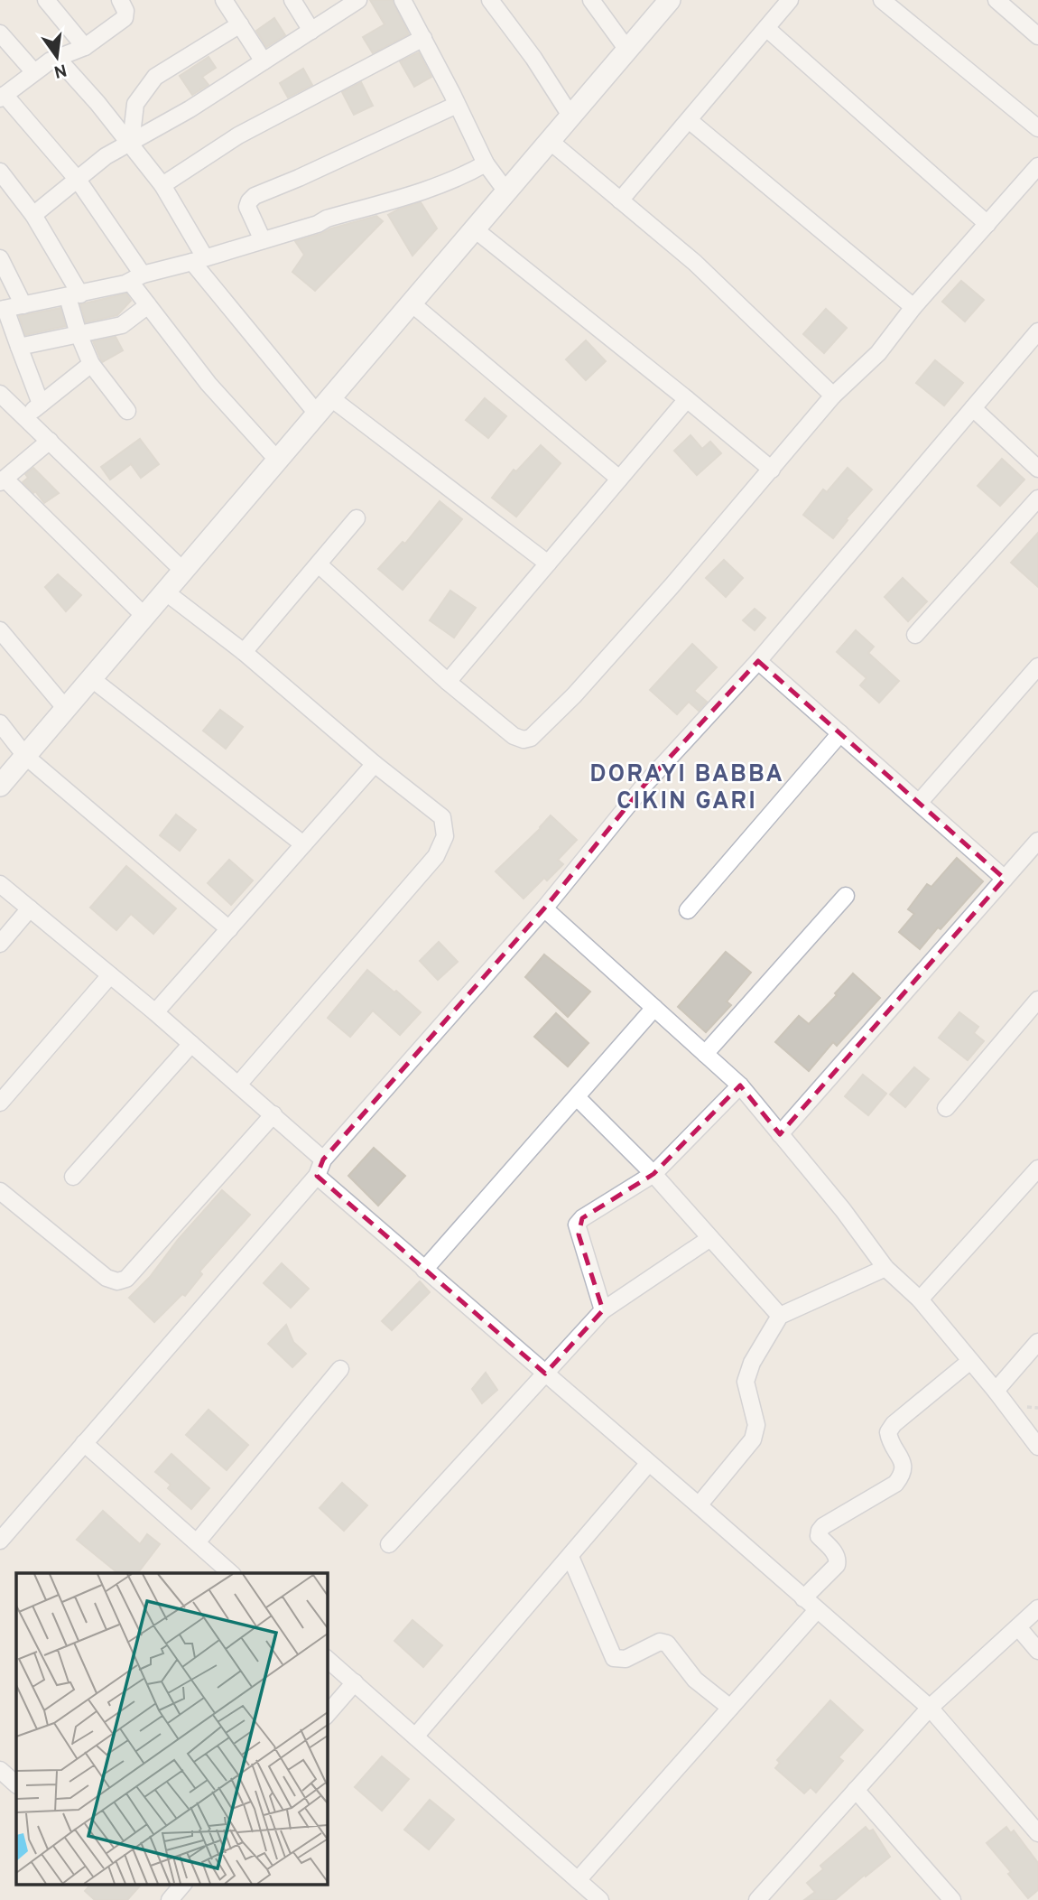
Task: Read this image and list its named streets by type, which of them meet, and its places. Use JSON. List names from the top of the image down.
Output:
{
  "districts": ["DORAYI BABBA CIKIN GARI"],
  "north": "bottom"
}
